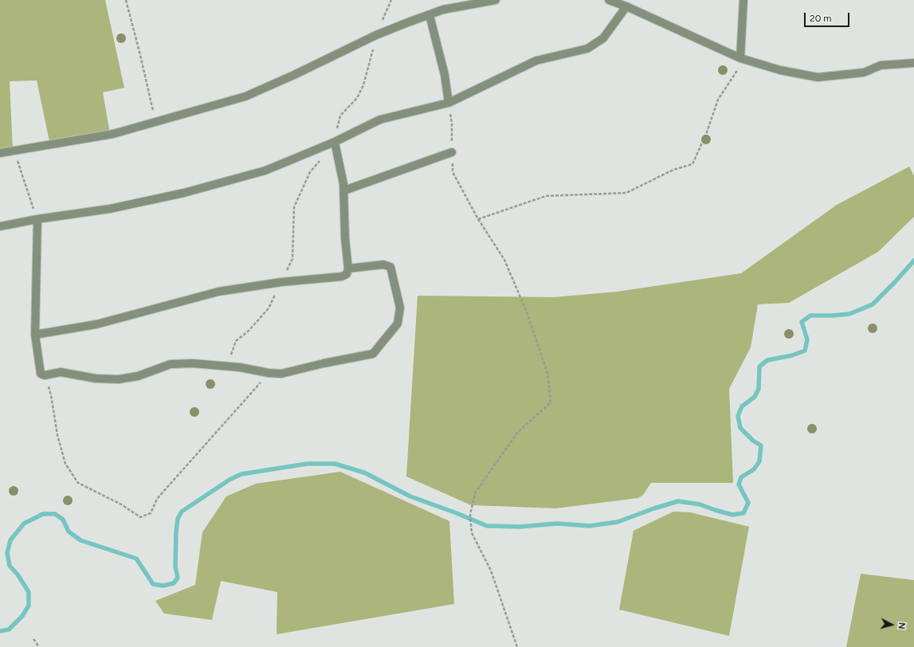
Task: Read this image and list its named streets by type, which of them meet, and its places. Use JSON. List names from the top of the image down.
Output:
{
  "scale_bar": "20 m",
  "north": "right"
}
